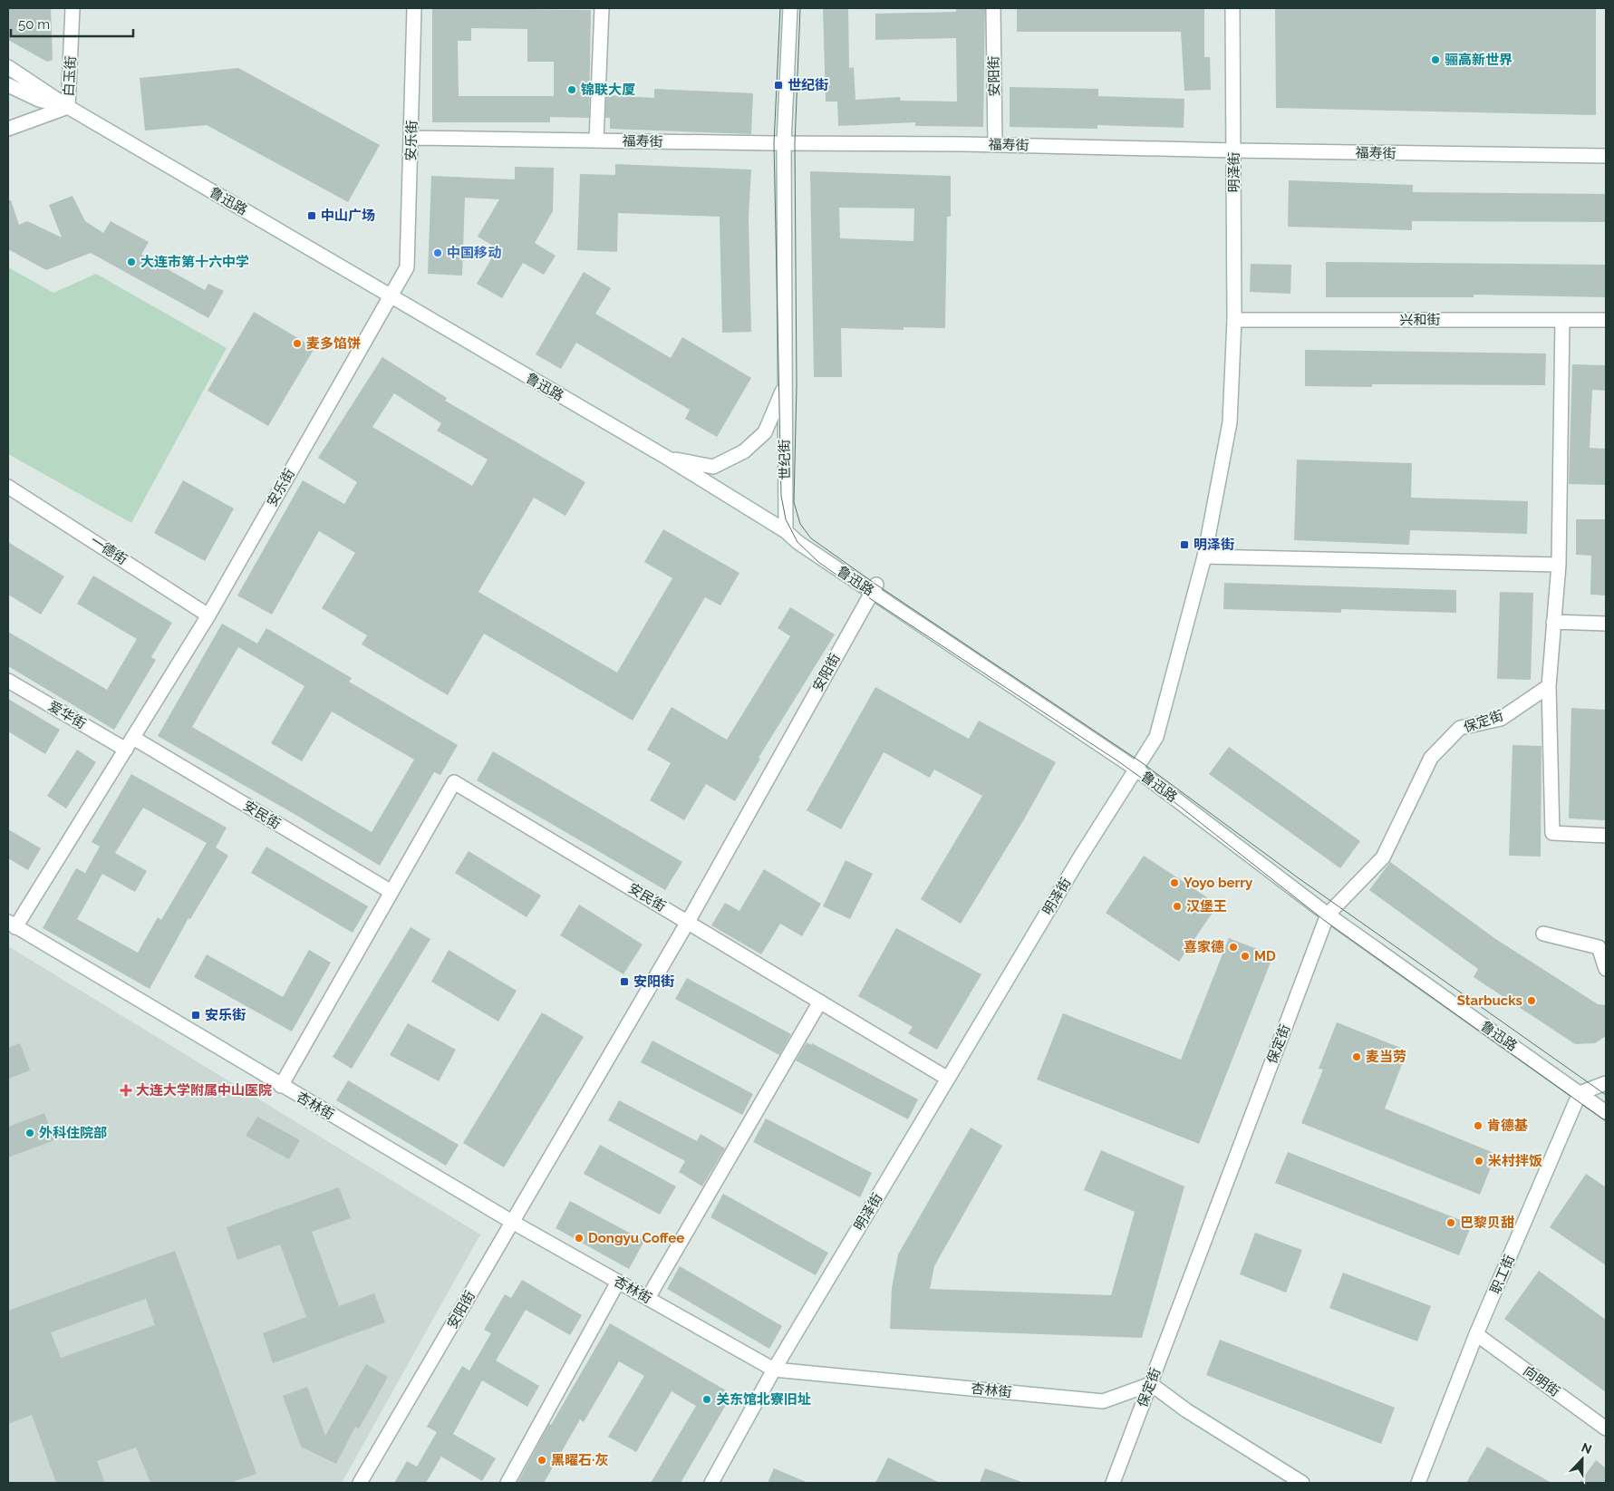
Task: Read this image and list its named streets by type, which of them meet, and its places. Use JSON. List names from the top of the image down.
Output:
{
  "streets": {
    "street": [
      "白玉街",
      "安阳街",
      "安乐街",
      "福寿街",
      "明泽街",
      "鲁迅路",
      "兴和街",
      "世纪街",
      "一德街",
      "爱华街",
      "保定街",
      "安民街",
      "杏林街",
      "职工街",
      "向明街"
    ]
  },
  "crossings": [
    ["白玉街", "鲁迅路"],
    ["安阳街", "福寿街"],
    ["安阳街", "鲁迅路"],
    ["安阳街", "安民街"],
    ["安阳街", "杏林街"],
    ["安乐街", "福寿街"],
    ["安乐街", "鲁迅路"],
    ["安乐街", "一德街"],
    ["安乐街", "爱华街"],
    ["安乐街", "安民街"],
    ["安乐街", "杏林街"],
    ["福寿街", "明泽街"],
    ["福寿街", "世纪街"],
    ["明泽街", "鲁迅路"],
    ["明泽街", "兴和街"],
    ["明泽街", "安民街"],
    ["明泽街", "杏林街"],
    ["鲁迅路", "世纪街"],
    ["鲁迅路", "保定街"],
    ["鲁迅路", "职工街"],
    ["保定街", "杏林街"],
    ["安民街", "杏林街"],
    ["职工街", "向明街"]
  ],
  "places": {
    "other": [
      "骊高新世界",
      "锦联大厦",
      "中国移动",
      "大连市第十六中学",
      "麦多馅饼",
      "Yoyo berry",
      "汉堡王",
      "喜家德",
      "MD",
      "Starbucks",
      "麦当劳",
      "肯德基",
      "外科住院部",
      "米村拌饭",
      "巴黎贝甜",
      "Dongyu Coffee",
      "关东馆北寮旧址",
      "黑曜石·灰"
    ],
    "transit": [
      "世纪街",
      "中山广场",
      "明泽街",
      "安阳街",
      "安乐街"
    ],
    "health": ["大连大学附属中山医院"]
  },
  "scale_bar": "50 m",
  "north": "top"
}
